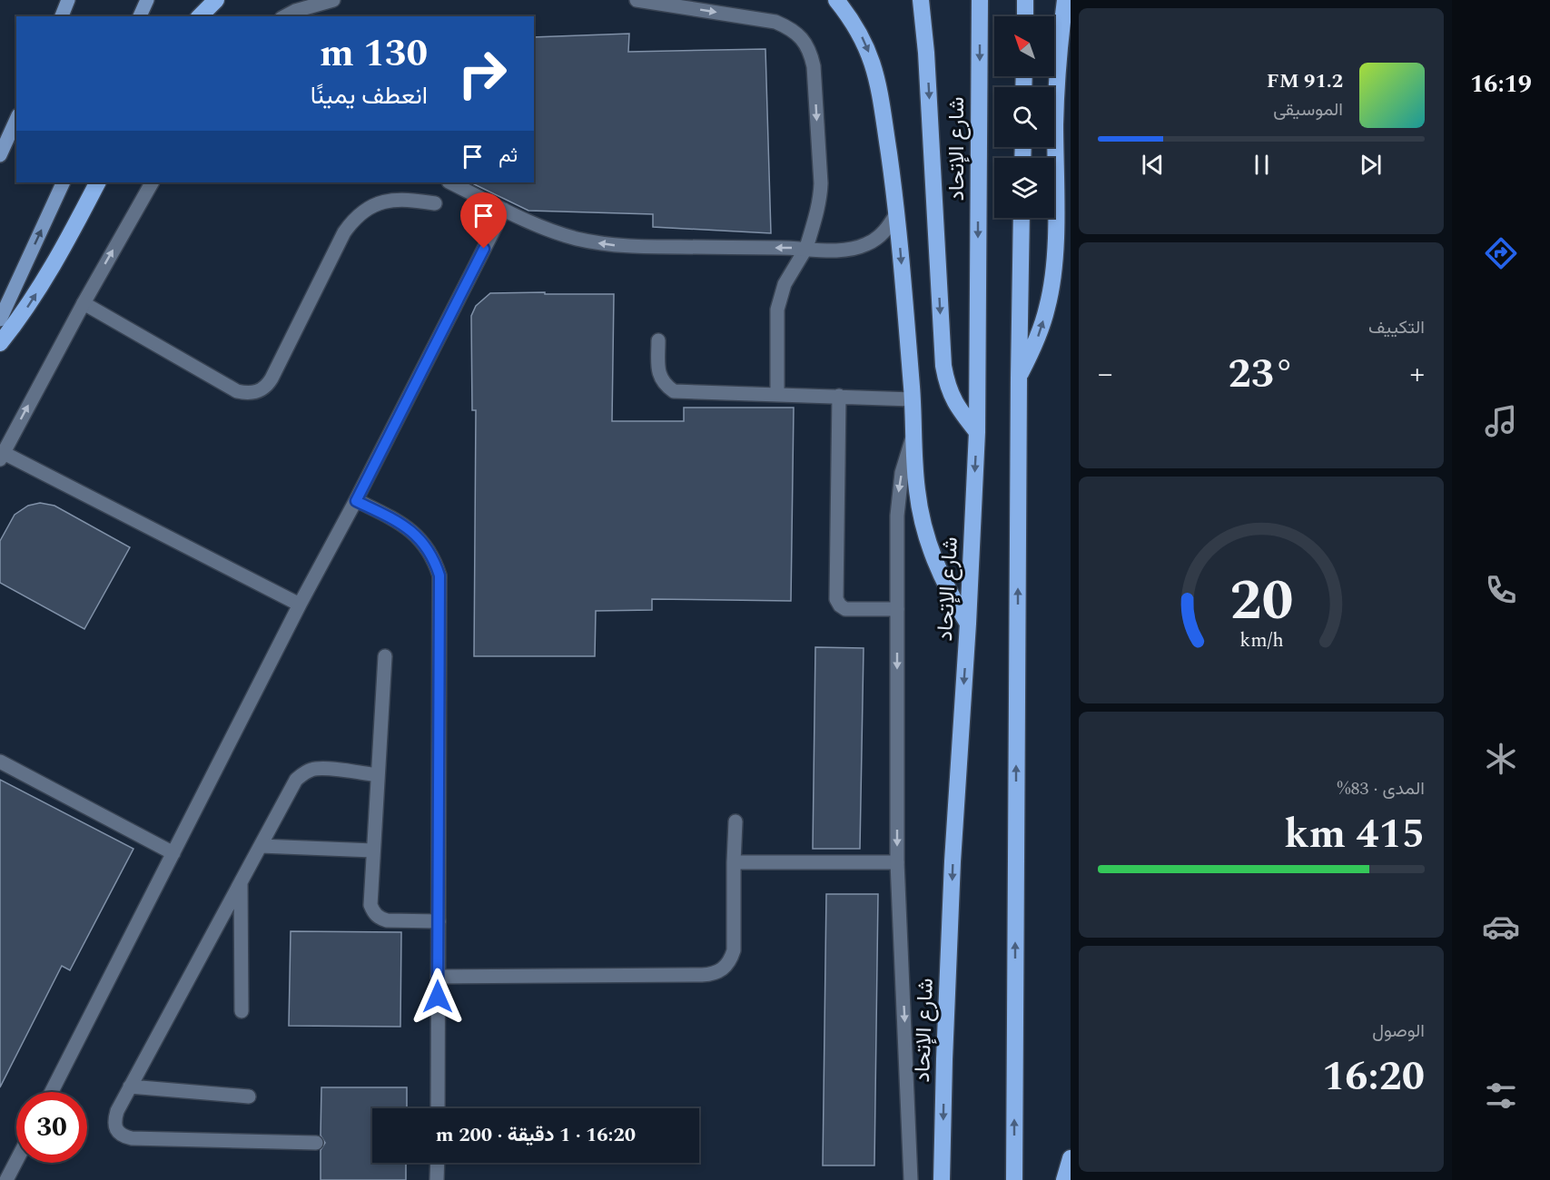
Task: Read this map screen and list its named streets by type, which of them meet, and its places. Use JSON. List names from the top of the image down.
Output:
{
  "streets": {
    "highway": ["شارع الإتحاد"]
  },
  "north": "top left",
  "page": {
    "tabs": "16:19",
    "turn": ["130 m", "انعطف يمينًا"],
    "song": ["91.2 FM", "الموسيقى"],
    "then": "ثم",
    "tile": [
      "التكييف",
      ["المدى · 83%", "415 km"],
      ["الوصول", "16:20"]
    ],
    "heat": ["−", "23°", "+"],
    "limit": "30",
    "trip": "16:20 · 1 دقيقة · 200 m",
    "gauge": ["20", "km/h"]
  }
}
